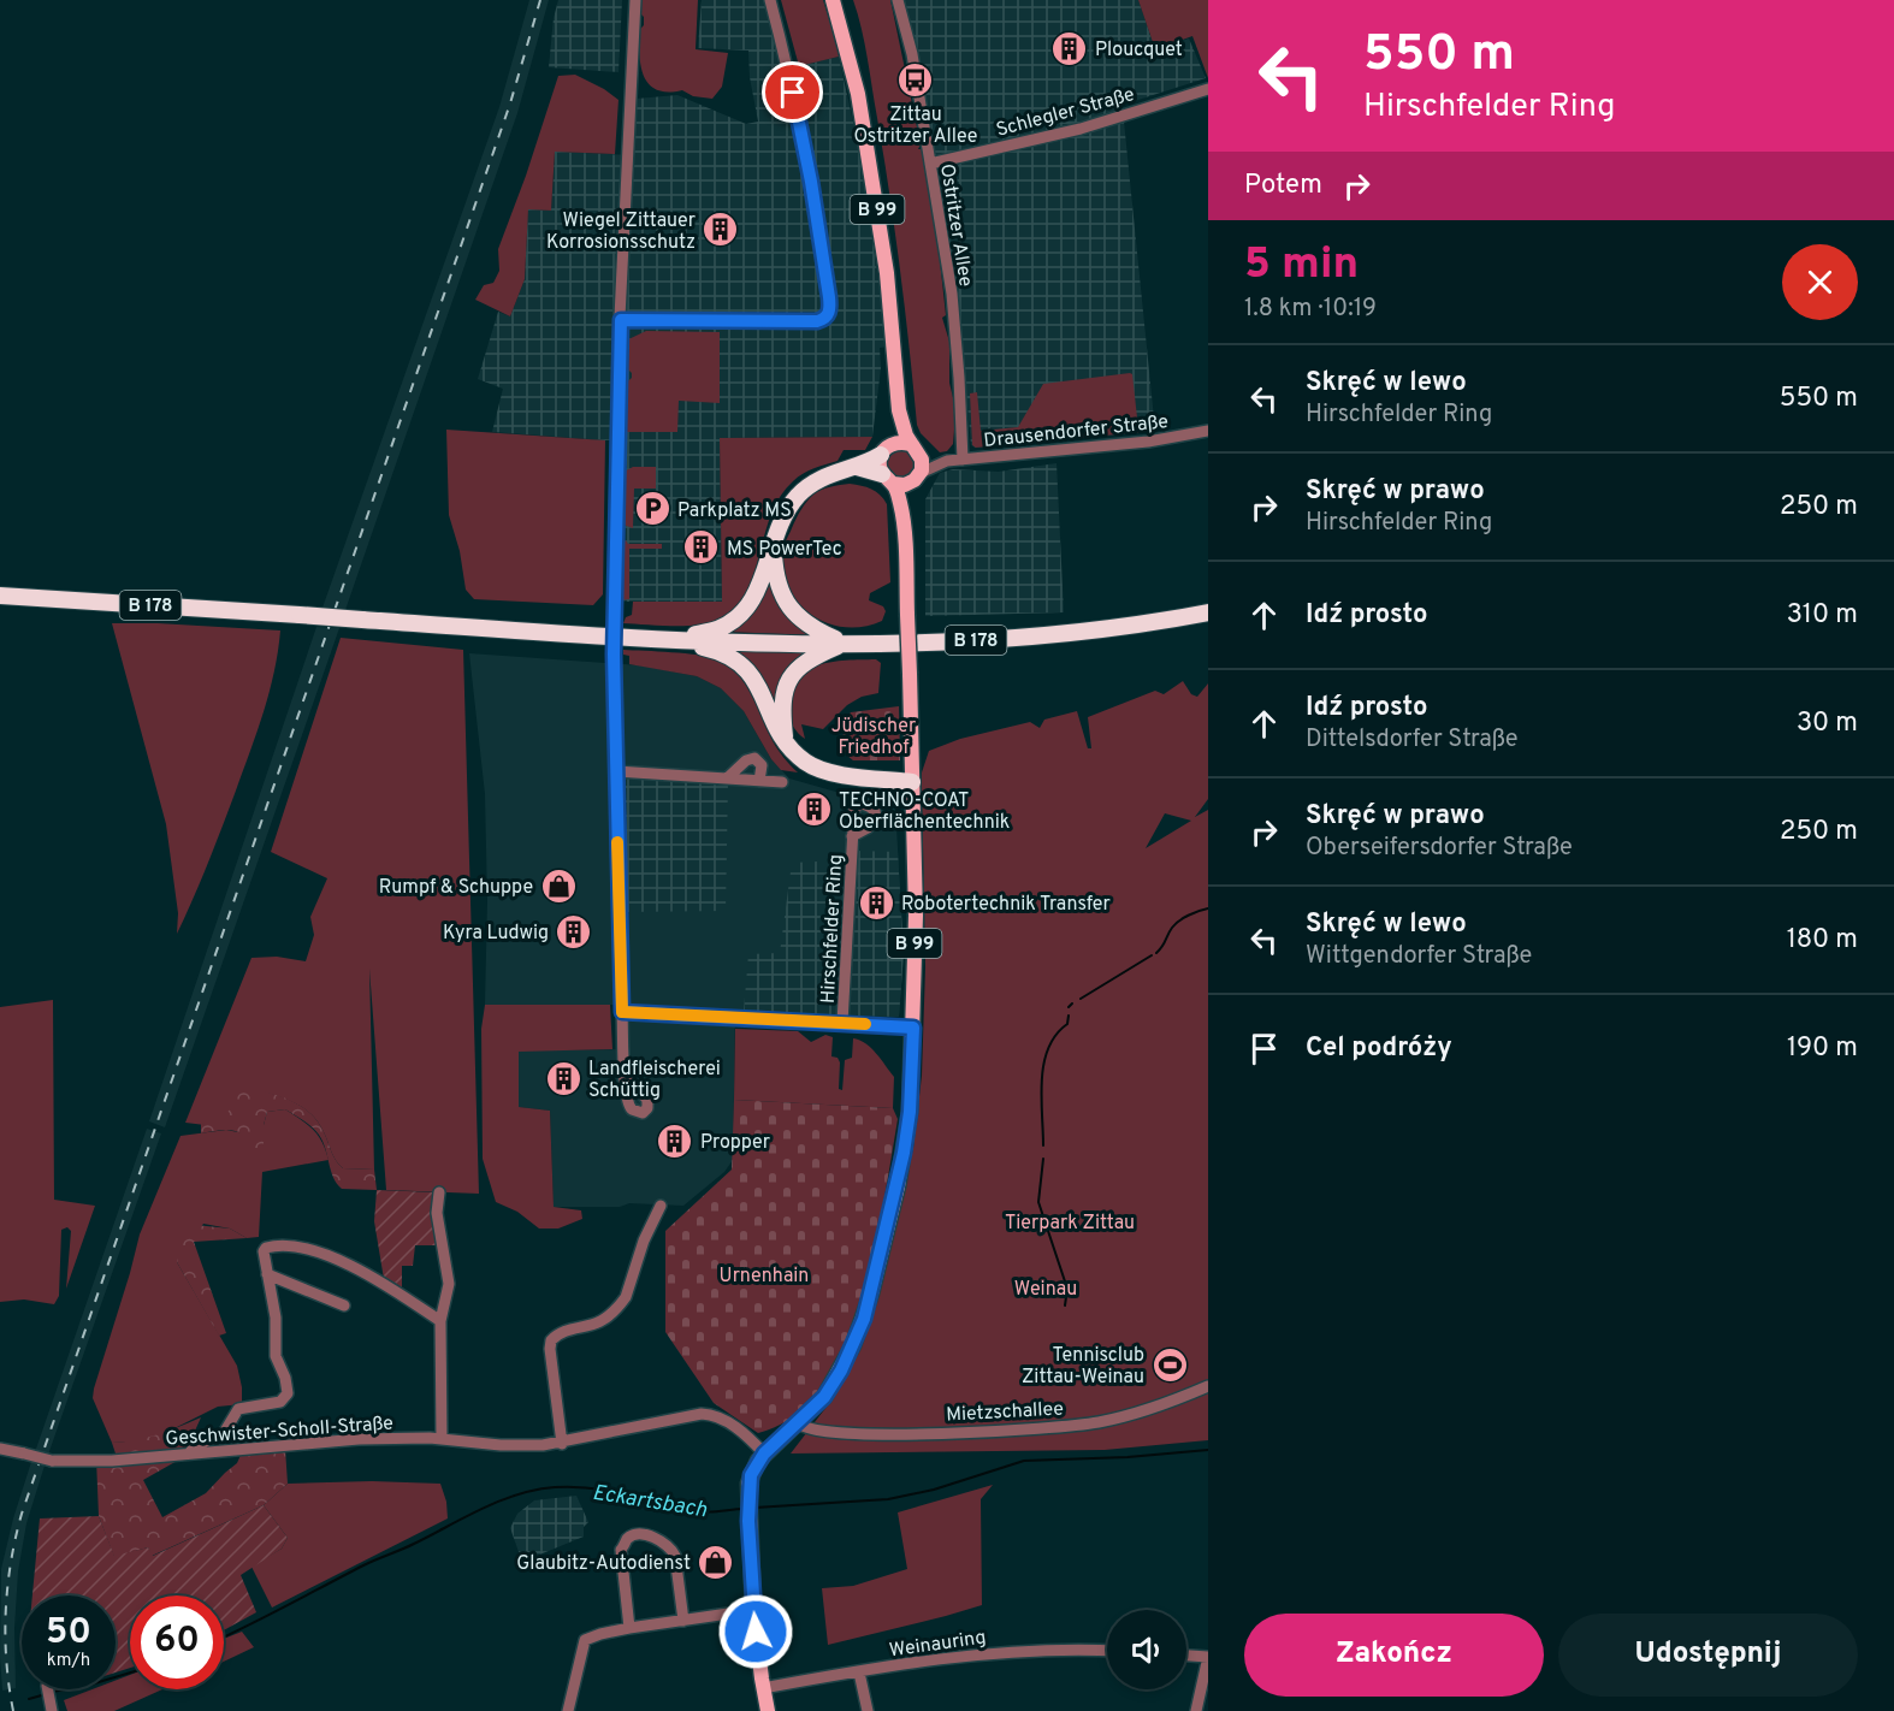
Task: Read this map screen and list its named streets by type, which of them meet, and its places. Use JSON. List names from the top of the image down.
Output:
{
  "streets": {
    "highway": ["B 178"],
    "main road": ["B 99"],
    "street": [
      "Schlegler Straße",
      "Ostritzer Allee",
      "Drausendorfer Straße",
      "Hirschfelder Ring",
      "Mietzschallee",
      "Geschwister-Scholl-Straße",
      "Weinauring"
    ]
  },
  "crossings": [
    ["Schlegler Straße", "Ostritzer Allee"],
    ["B 99", "Drausendorfer Straße"],
    ["B 99", "Hirschfelder Ring"],
    ["B 99", "Mietzschallee"],
    ["B 99", "Geschwister-Scholl-Straße"],
    ["B 99", "Weinauring"],
    ["Ostritzer Allee", "Drausendorfer Straße"]
  ],
  "water": ["Eckartsbach"],
  "parks": [
    "Jüdischer Friedhof",
    "Tierpark Zittau",
    "Urnenhain",
    "Weinau"
  ],
  "places": {
    "building": [
      "Ploucquet",
      "Wiegel Zittauer Korrosionsschutz",
      "MS PowerTec",
      "TECHNO-COAT Oberflächentechnik",
      "Robotertechnik Transfer",
      "Kyra Ludwig",
      "Landfleischerei Schüttig",
      "Propper"
    ],
    "bus stop": ["Zittau Ostritzer Allee"],
    "parking": ["Parkplatz MS"],
    "shop": ["Rumpf & Schuppe", "Glaubitz-Autodienst"],
    "sports": ["Tennisclub Zittau-Weinau"]
  },
  "page": {
    "turn": ["550 m", "Hirschfelder Ring"],
    "then": "Potem",
    "heading": ["5 min", "1.8 km · 10:19"],
    "list": [
      {
        "name": "Skręć w lewo",
        "note": "Hirschfelder Ring",
        "value": "550 m"
      },
      {
        "name": "Skręć w prawo",
        "note": "Hirschfelder Ring",
        "value": "250 m"
      },
      {
        "name": "Idź prosto",
        "value": "310 m"
      },
      {
        "name": "Idź prosto",
        "note": "Dittelsdorfer Straße",
        "value": "30 m"
      },
      {
        "name": "Skręć w prawo",
        "note": "Oberseifersdorfer Straße",
        "value": "250 m"
      },
      {
        "name": "Skręć w lewo",
        "note": "Wittgendorfer Straße",
        "value": "180 m"
      },
      {
        "name": "Cel podróży",
        "value": "190 m"
      }
    ],
    "speed": "50 km/h",
    "limit": "60",
    "buttons": ["Zakończ", "Udostępnij"]
  }
}
